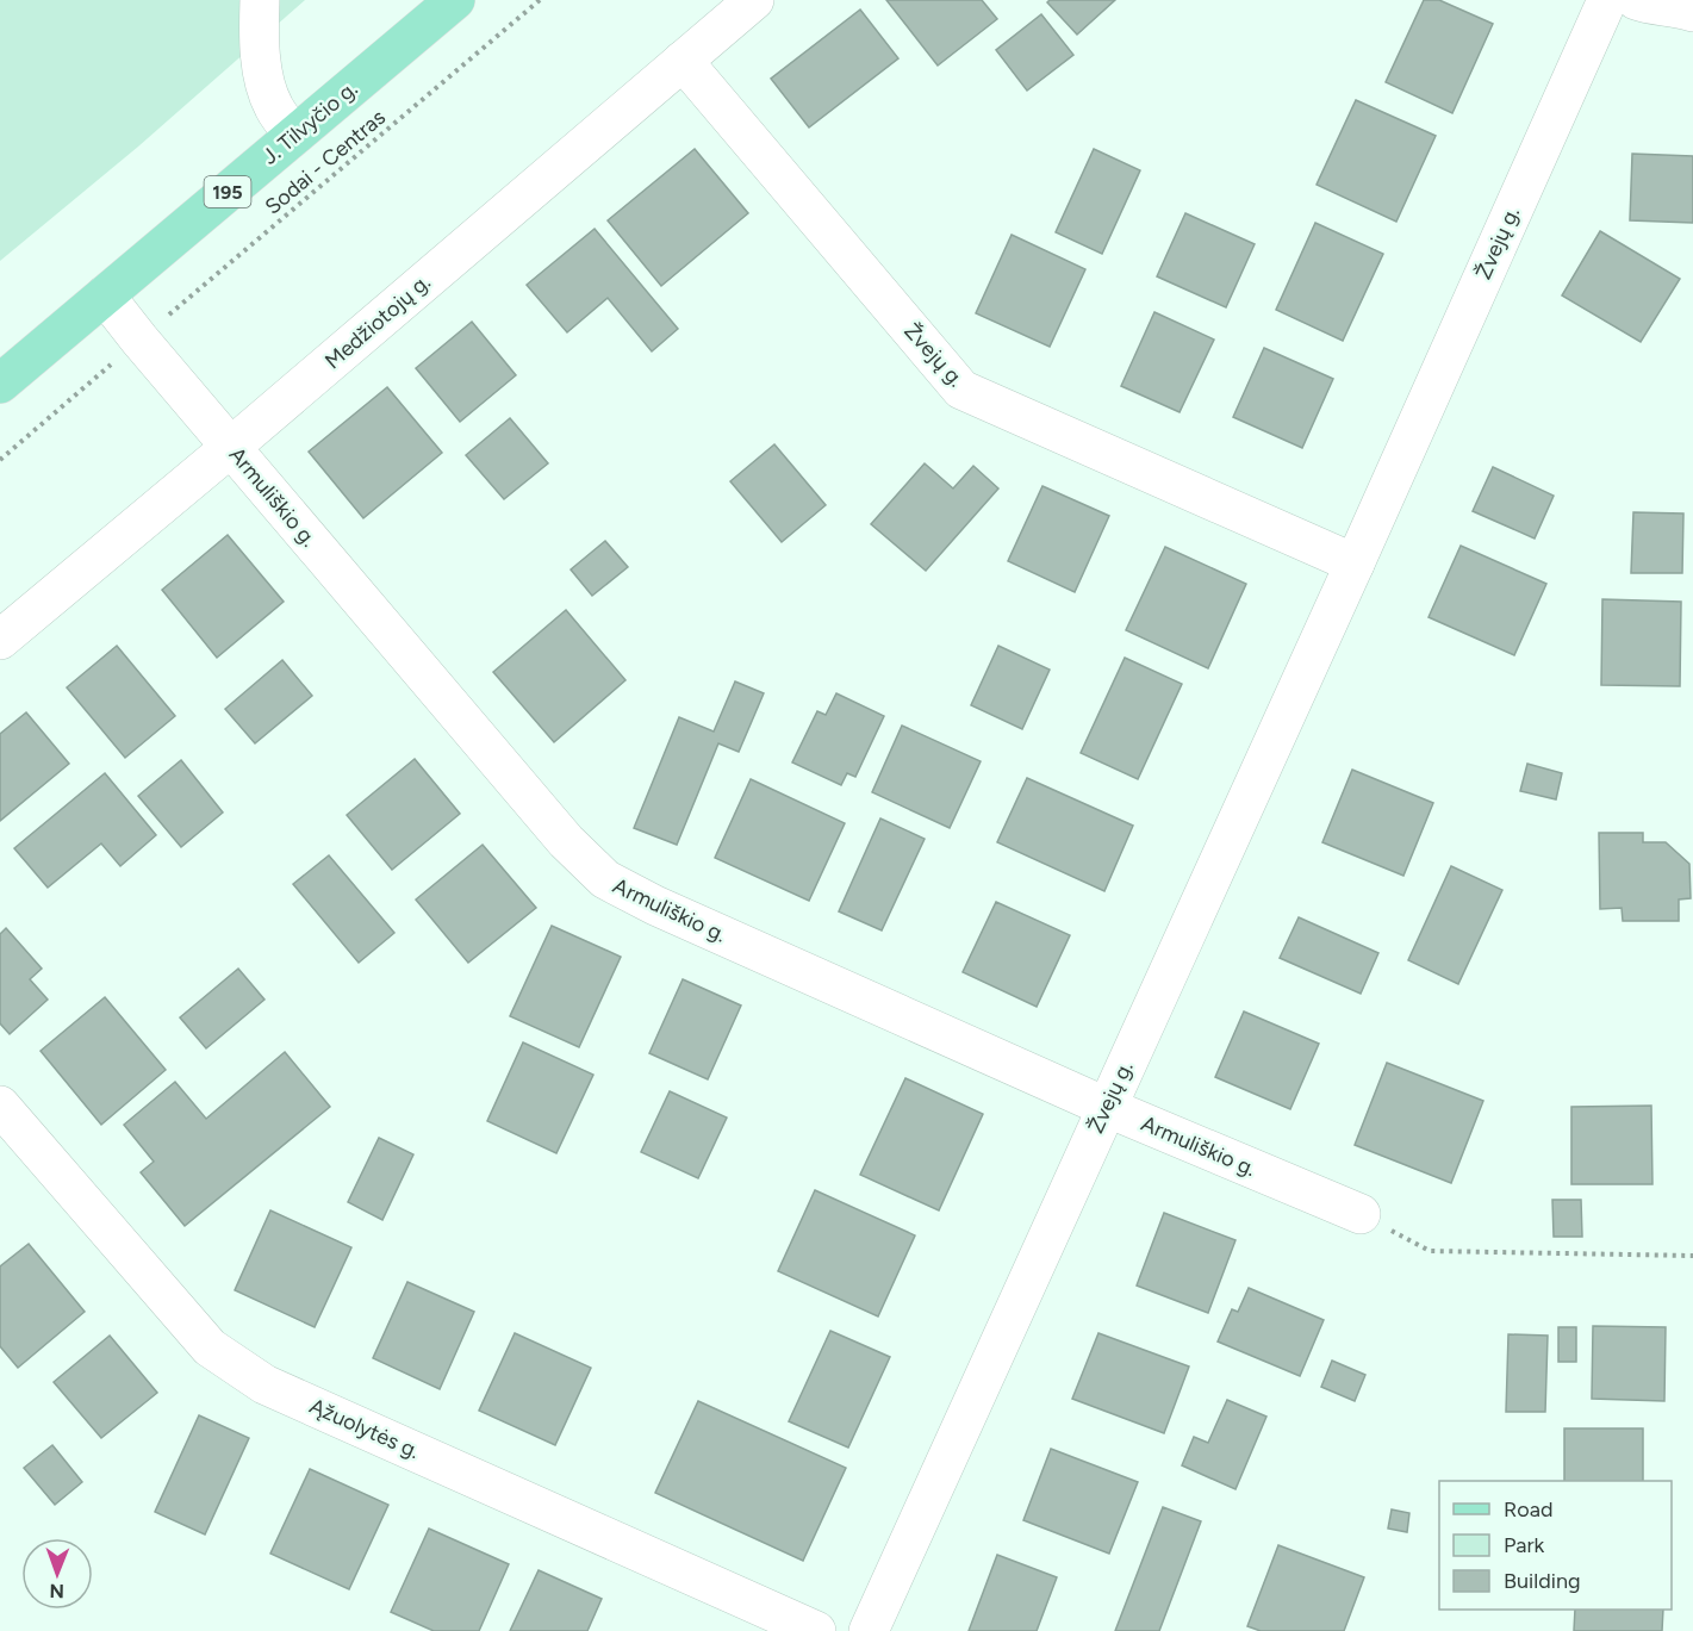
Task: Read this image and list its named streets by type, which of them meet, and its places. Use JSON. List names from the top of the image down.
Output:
{
  "streets": {
    "main road": ["J. Tilvyčio g.", "195"],
    "street": [
      "Žvejų g.",
      "Medžiotojų g.",
      "Armuliškio g.",
      "Ąžuolytės g."
    ],
    "path": ["Sodai - Centras"]
  },
  "crossings": [
    ["J. Tilvyčio g.", "Armuliškio g."],
    ["Sodai - Centras", "Armuliškio g."],
    ["Žvejų g.", "Medžiotojų g."],
    ["Žvejų g.", "Armuliškio g."],
    ["Medžiotojų g.", "Armuliškio g."]
  ],
  "legend": ["Road", "Park", "Building"],
  "north": "bottom"
}
